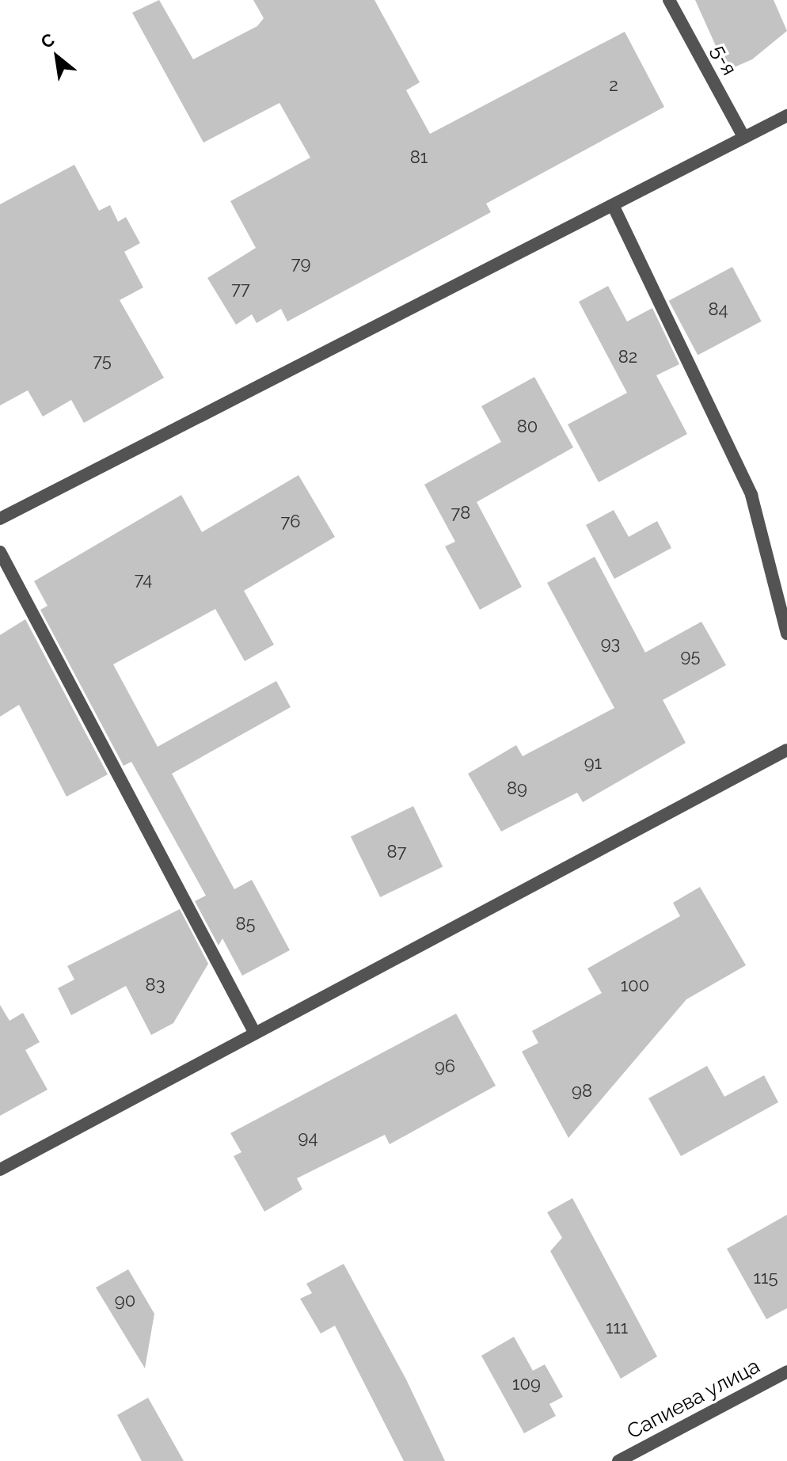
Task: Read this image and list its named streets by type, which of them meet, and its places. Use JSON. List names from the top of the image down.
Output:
{
  "streets": {
    "street": ["5-я", "Сапиева улица"]
  },
  "house_numbers": [
    "2",
    "81",
    "79",
    "77",
    "84",
    "82",
    "75",
    "80",
    "78",
    "76",
    "74",
    "93",
    "95",
    "91",
    "89",
    "87",
    "85",
    "83",
    "100",
    "96",
    "98",
    "94",
    "115",
    "90",
    "111",
    "109"
  ],
  "north": "top left"
}
